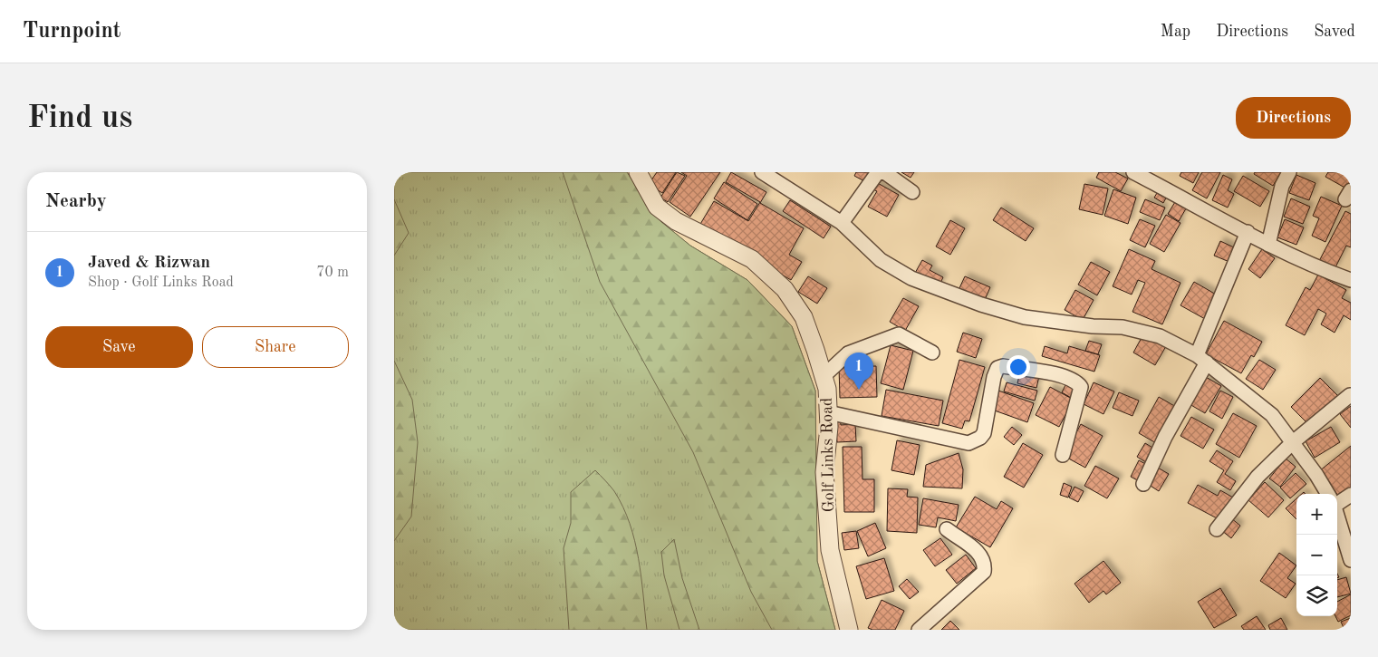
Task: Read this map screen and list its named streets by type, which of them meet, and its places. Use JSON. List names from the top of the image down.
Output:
{
  "streets": {
    "street": ["Golf Links Road"]
  },
  "page": {
    "header": "Turnpoint",
    "nav": ["Map", "Directions", "Saved"],
    "buttons": [
      "Directions",
      ["Save", "Share"]
    ],
    "title": "Find us",
    "heading": "Nearby",
    "list": [
      {
        "mark": "1",
        "name": "Javed & Rizwan",
        "note": "Shop · Golf Links Road",
        "value": "70 m"
      }
    ],
    "pins": "1",
    "map_buttons": ["+", "−"]
  }
}
